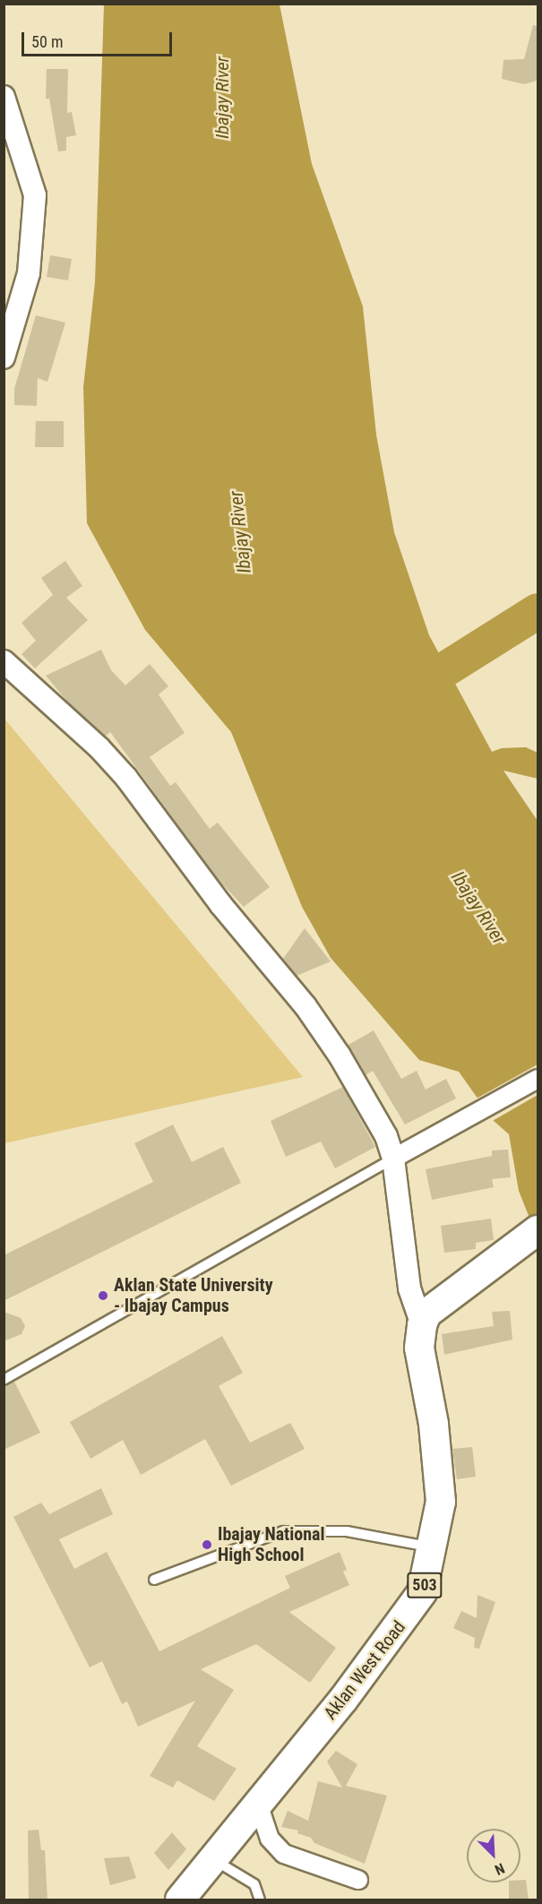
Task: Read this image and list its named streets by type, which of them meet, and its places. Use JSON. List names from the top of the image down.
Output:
{
  "streets": {
    "main road": ["503", "Aklan West Road"]
  },
  "water": ["Ibajay River"],
  "places": ["Aklan State University - Ibajay Campus", "Ibajay National High School"],
  "scale_bar": "50 m",
  "north": "bottom right"
}
